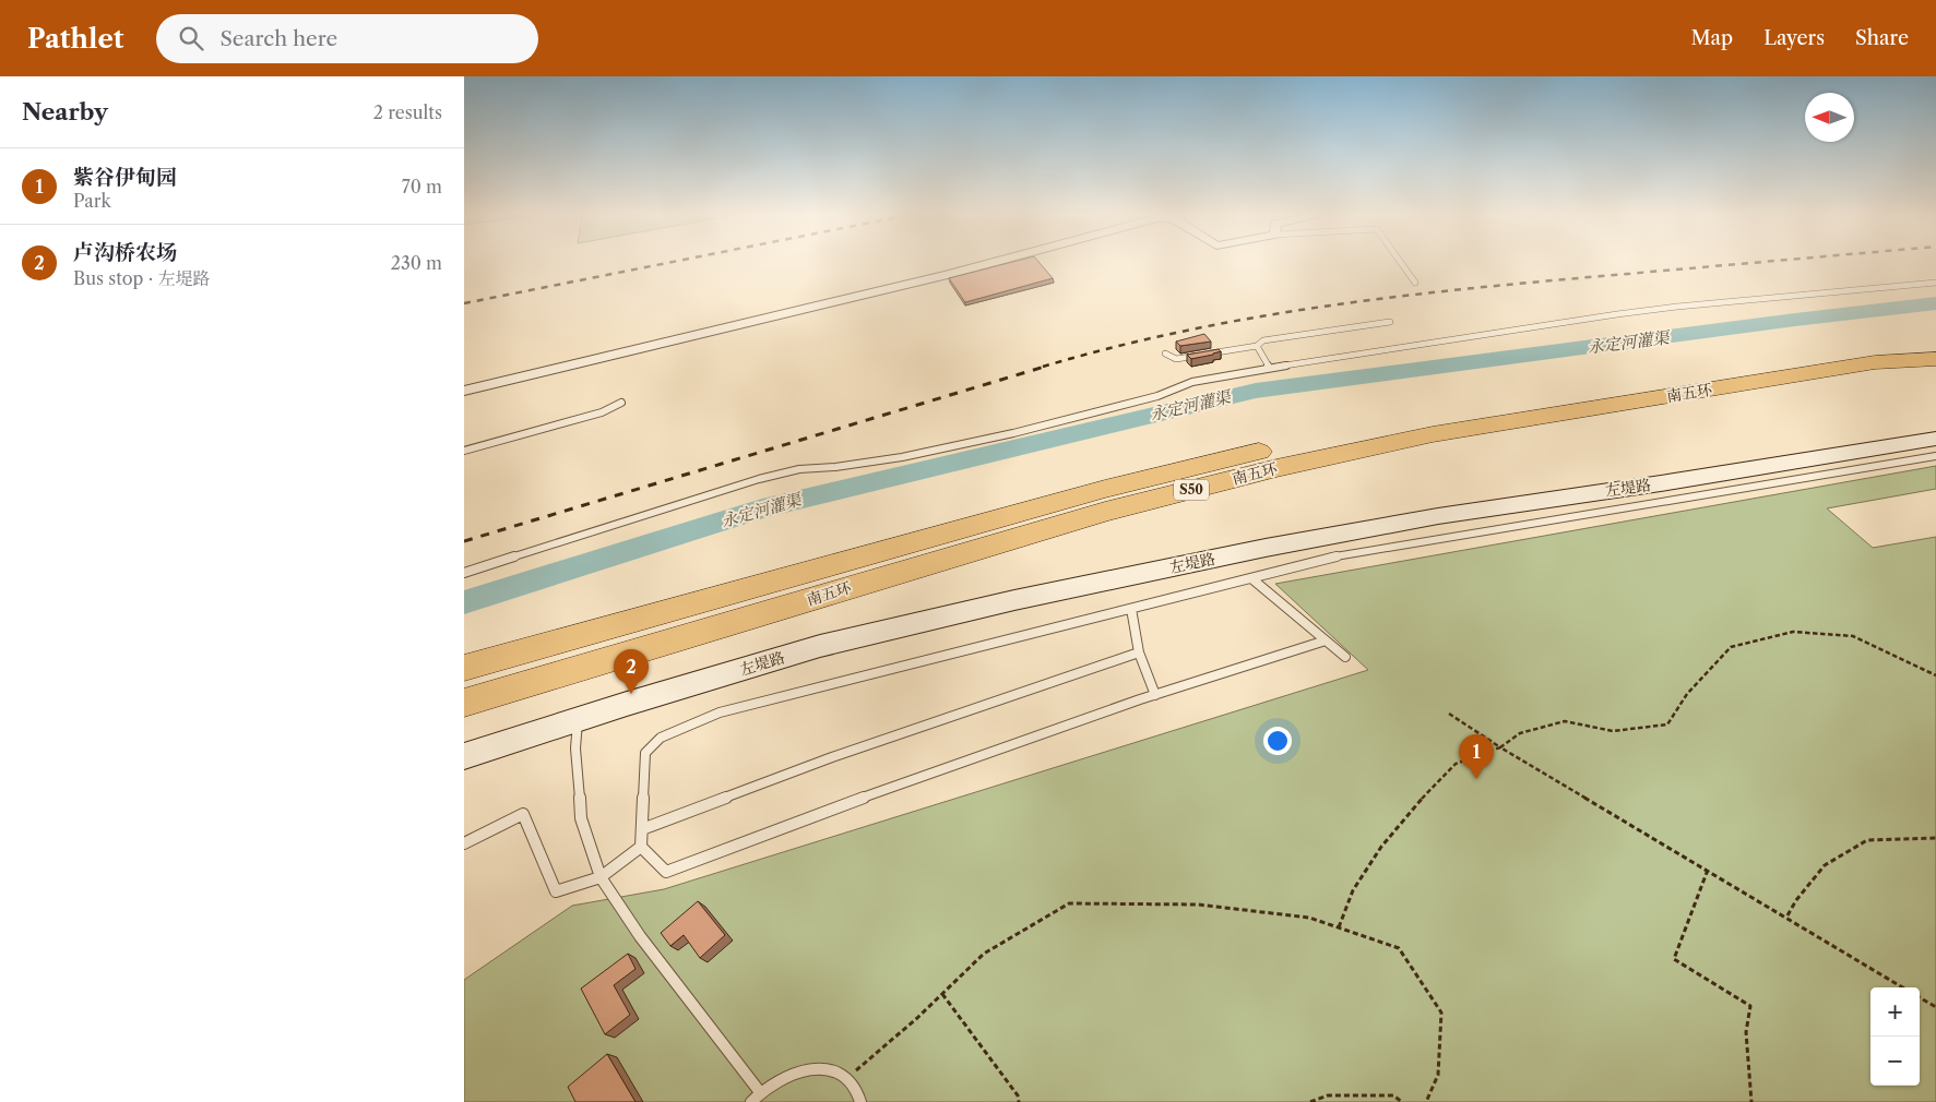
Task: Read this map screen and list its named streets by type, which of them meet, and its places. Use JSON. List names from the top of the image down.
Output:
{
  "streets": {
    "highway": ["南五环", "S50"],
    "main road": ["左堤路"]
  },
  "water": ["永定河灌渠"],
  "north": "left",
  "page": {
    "header": "Pathlet",
    "search": "Search here",
    "nav": ["Map", "Layers", "Share"],
    "heading": ["Nearby", "2 results"],
    "list": [
      {
        "mark": "1",
        "name": "紫谷伊甸园",
        "note": "Park",
        "value": "70 m"
      },
      {
        "mark": "2",
        "name": "卢沟桥农场",
        "note": "Bus stop · 左堤路",
        "value": "230 m"
      }
    ],
    "pins": ["2", "1"],
    "map_buttons": ["+", "−"]
  }
}
